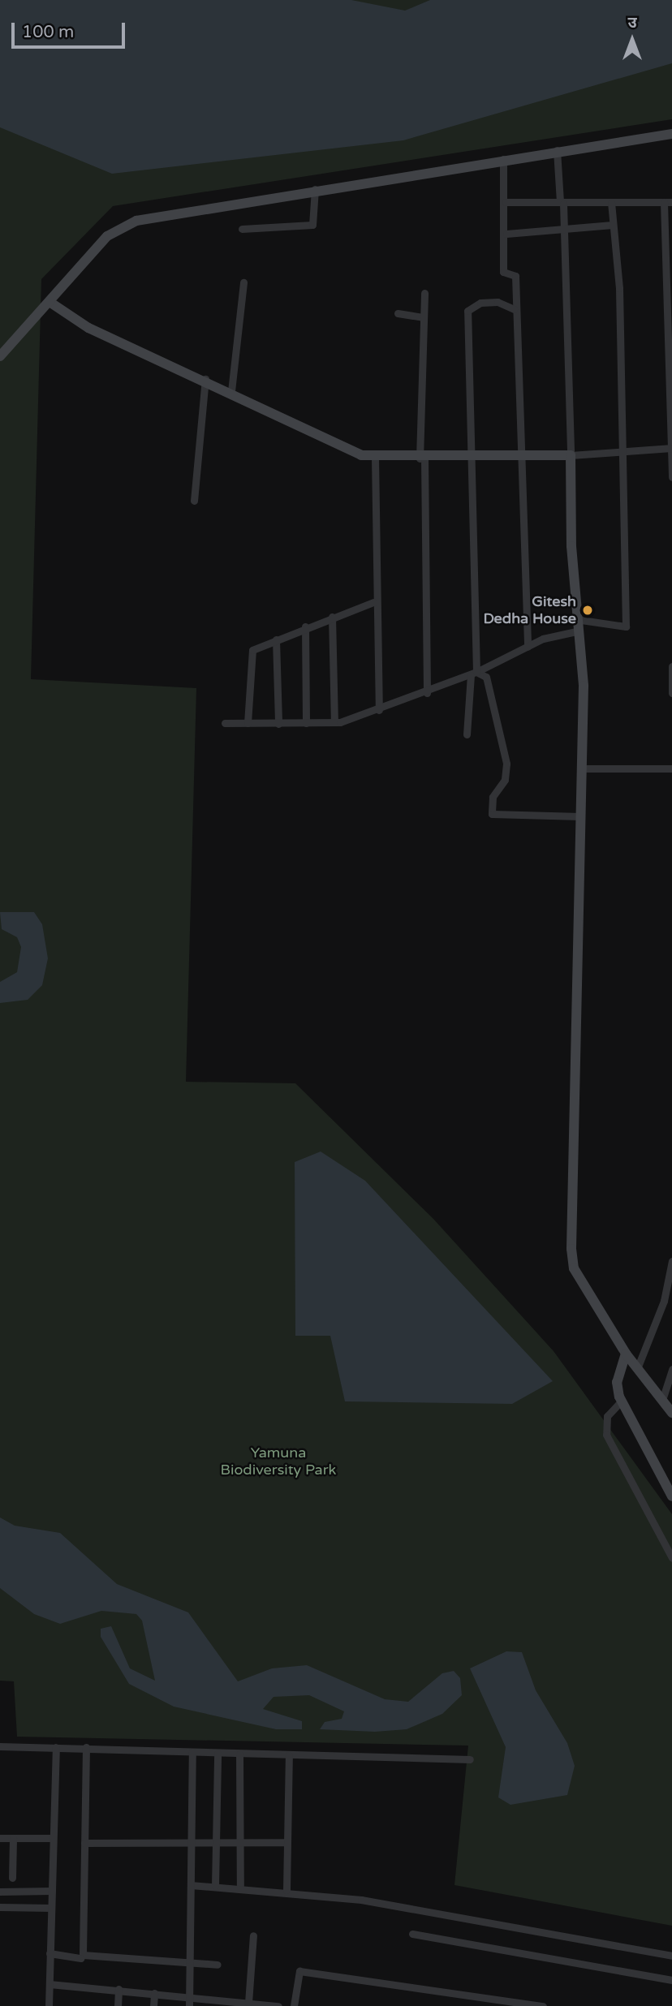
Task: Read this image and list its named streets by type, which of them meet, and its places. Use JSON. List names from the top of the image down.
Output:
{
  "parks": ["Yamuna Biodiversity Park"],
  "places": ["Gitesh Dedha House"],
  "scale_bar": "100 m",
  "north": "top"
}
